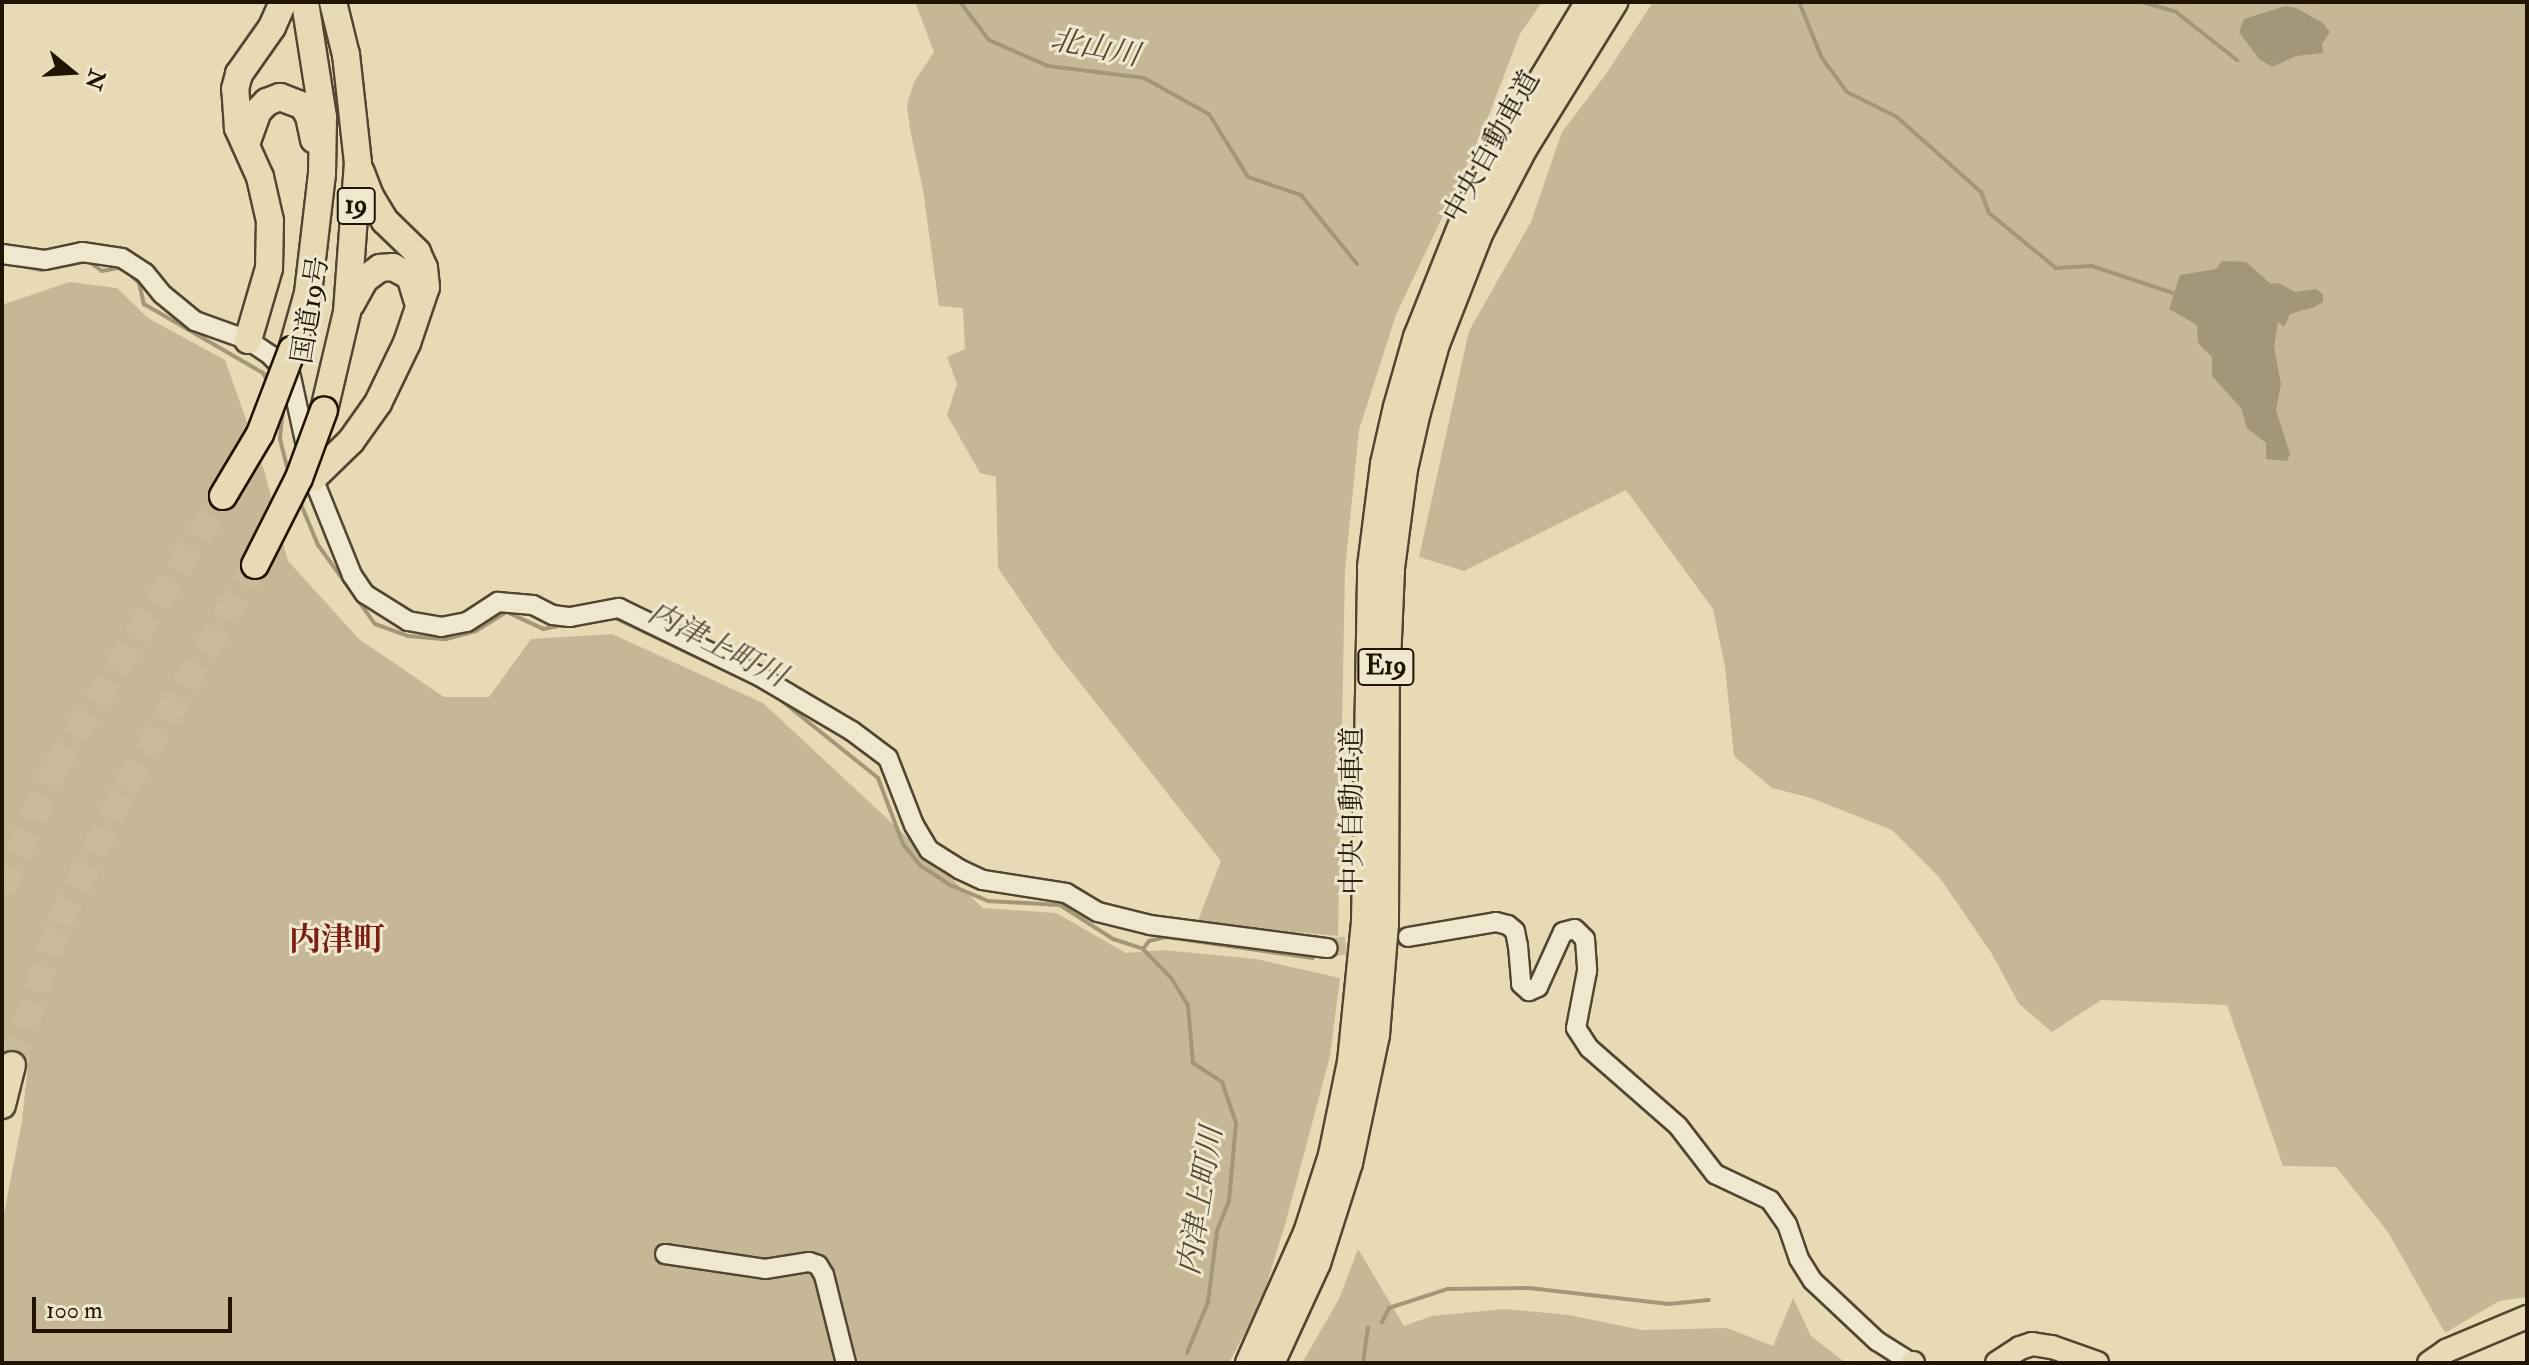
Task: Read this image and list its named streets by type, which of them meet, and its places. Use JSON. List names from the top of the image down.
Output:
{
  "streets": {
    "highway": [
      "中央自動車道",
      "19",
      "国道19号",
      "E19"
    ]
  },
  "districts": ["内津町"],
  "water": ["北山川", "内津上町川"],
  "scale_bar": "100 m",
  "north": "right"
}
